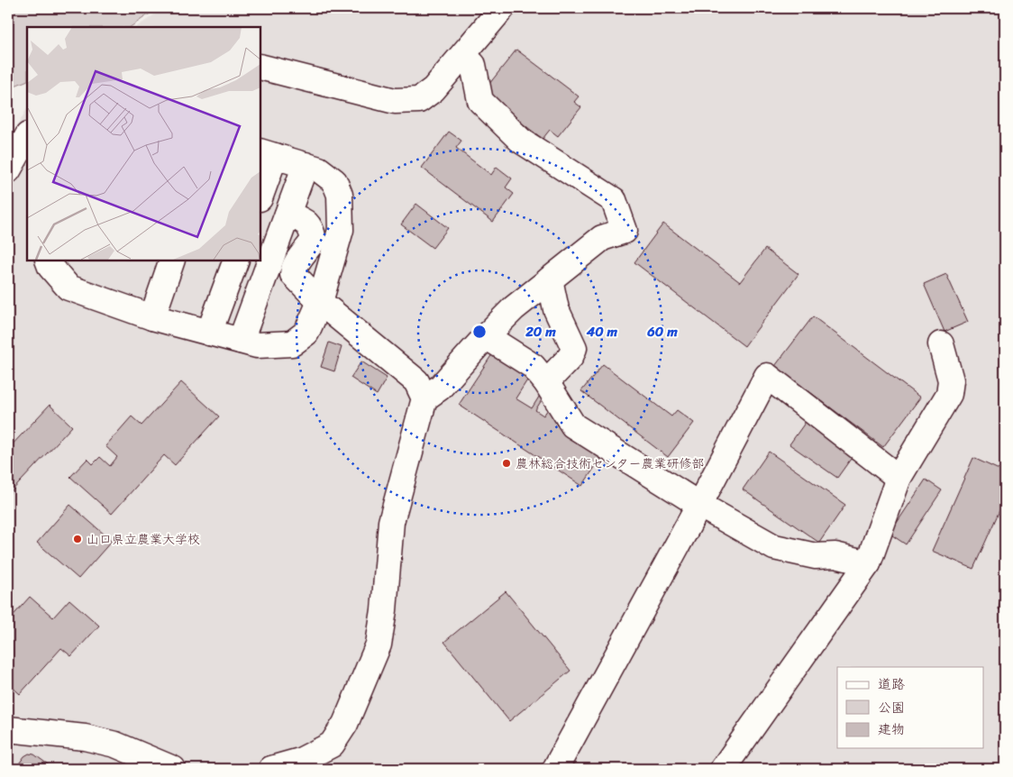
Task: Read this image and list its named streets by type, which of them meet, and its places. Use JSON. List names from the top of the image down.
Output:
{
  "places": ["農林総合技術センター農業研修部", "山口県立農業大学校"],
  "legend": ["道路", "公園", "建物"],
  "rings": ["20 m", "40 m", "60 m"]
}
